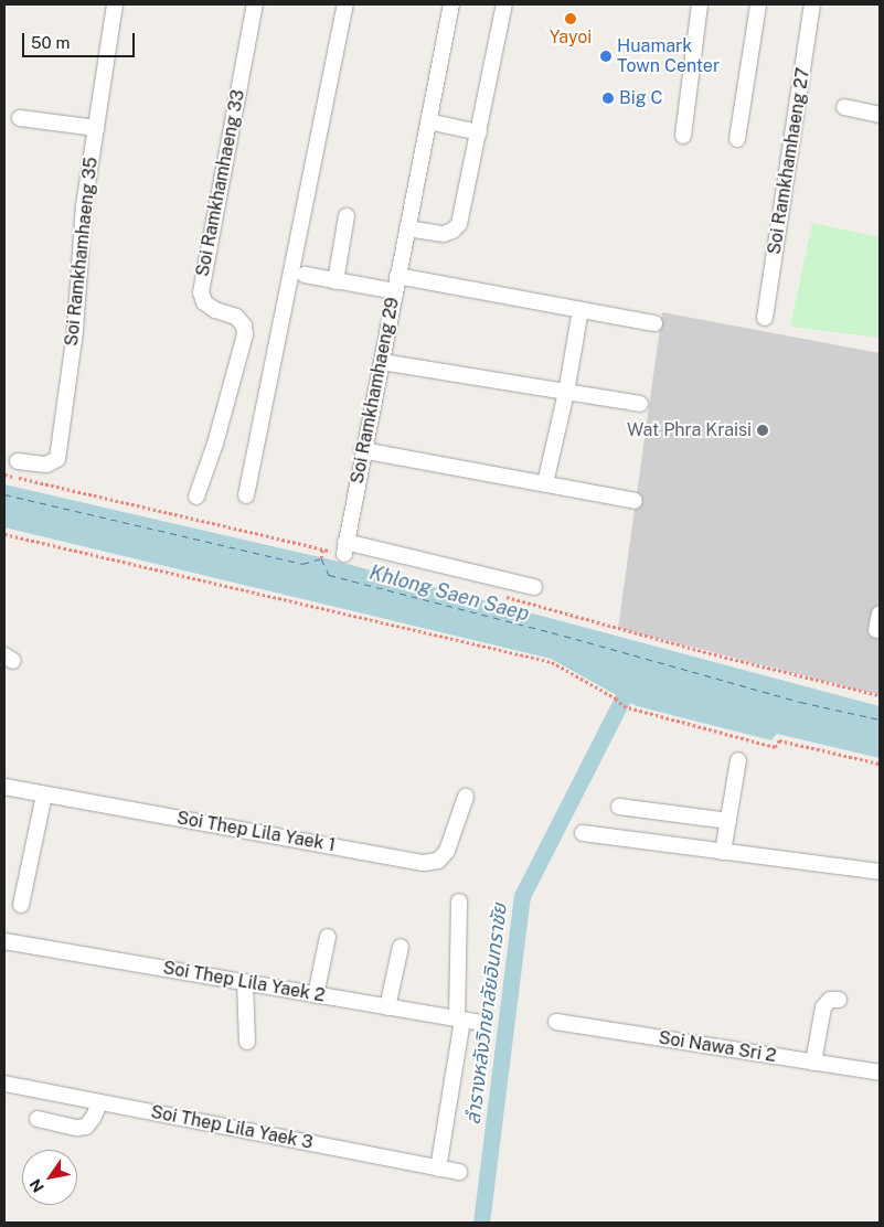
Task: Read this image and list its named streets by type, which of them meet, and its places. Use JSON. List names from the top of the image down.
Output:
{
  "streets": {
    "street": [
      "Soi Ramkhamhaeng 27",
      "Soi Ramkhamhaeng 33",
      "Soi Ramkhamhaeng 35",
      "Soi Ramkhamhaeng 29",
      "Soi Thep Lila Yaek 1",
      "Soi Thep Lila Yaek 2",
      "Soi Nawa Sri 2",
      "Soi Thep Lila Yaek 3"
    ]
  },
  "water": ["Khlong Saen Saep", "ลำรางหลังวิทยาลัยอินทราชัย"],
  "places": [
    "Yayoi",
    "Huamark Town Center",
    "Big C",
    "Wat Phra Kraisi"
  ],
  "scale_bar": "50 m",
  "north": "bottom left"
}
